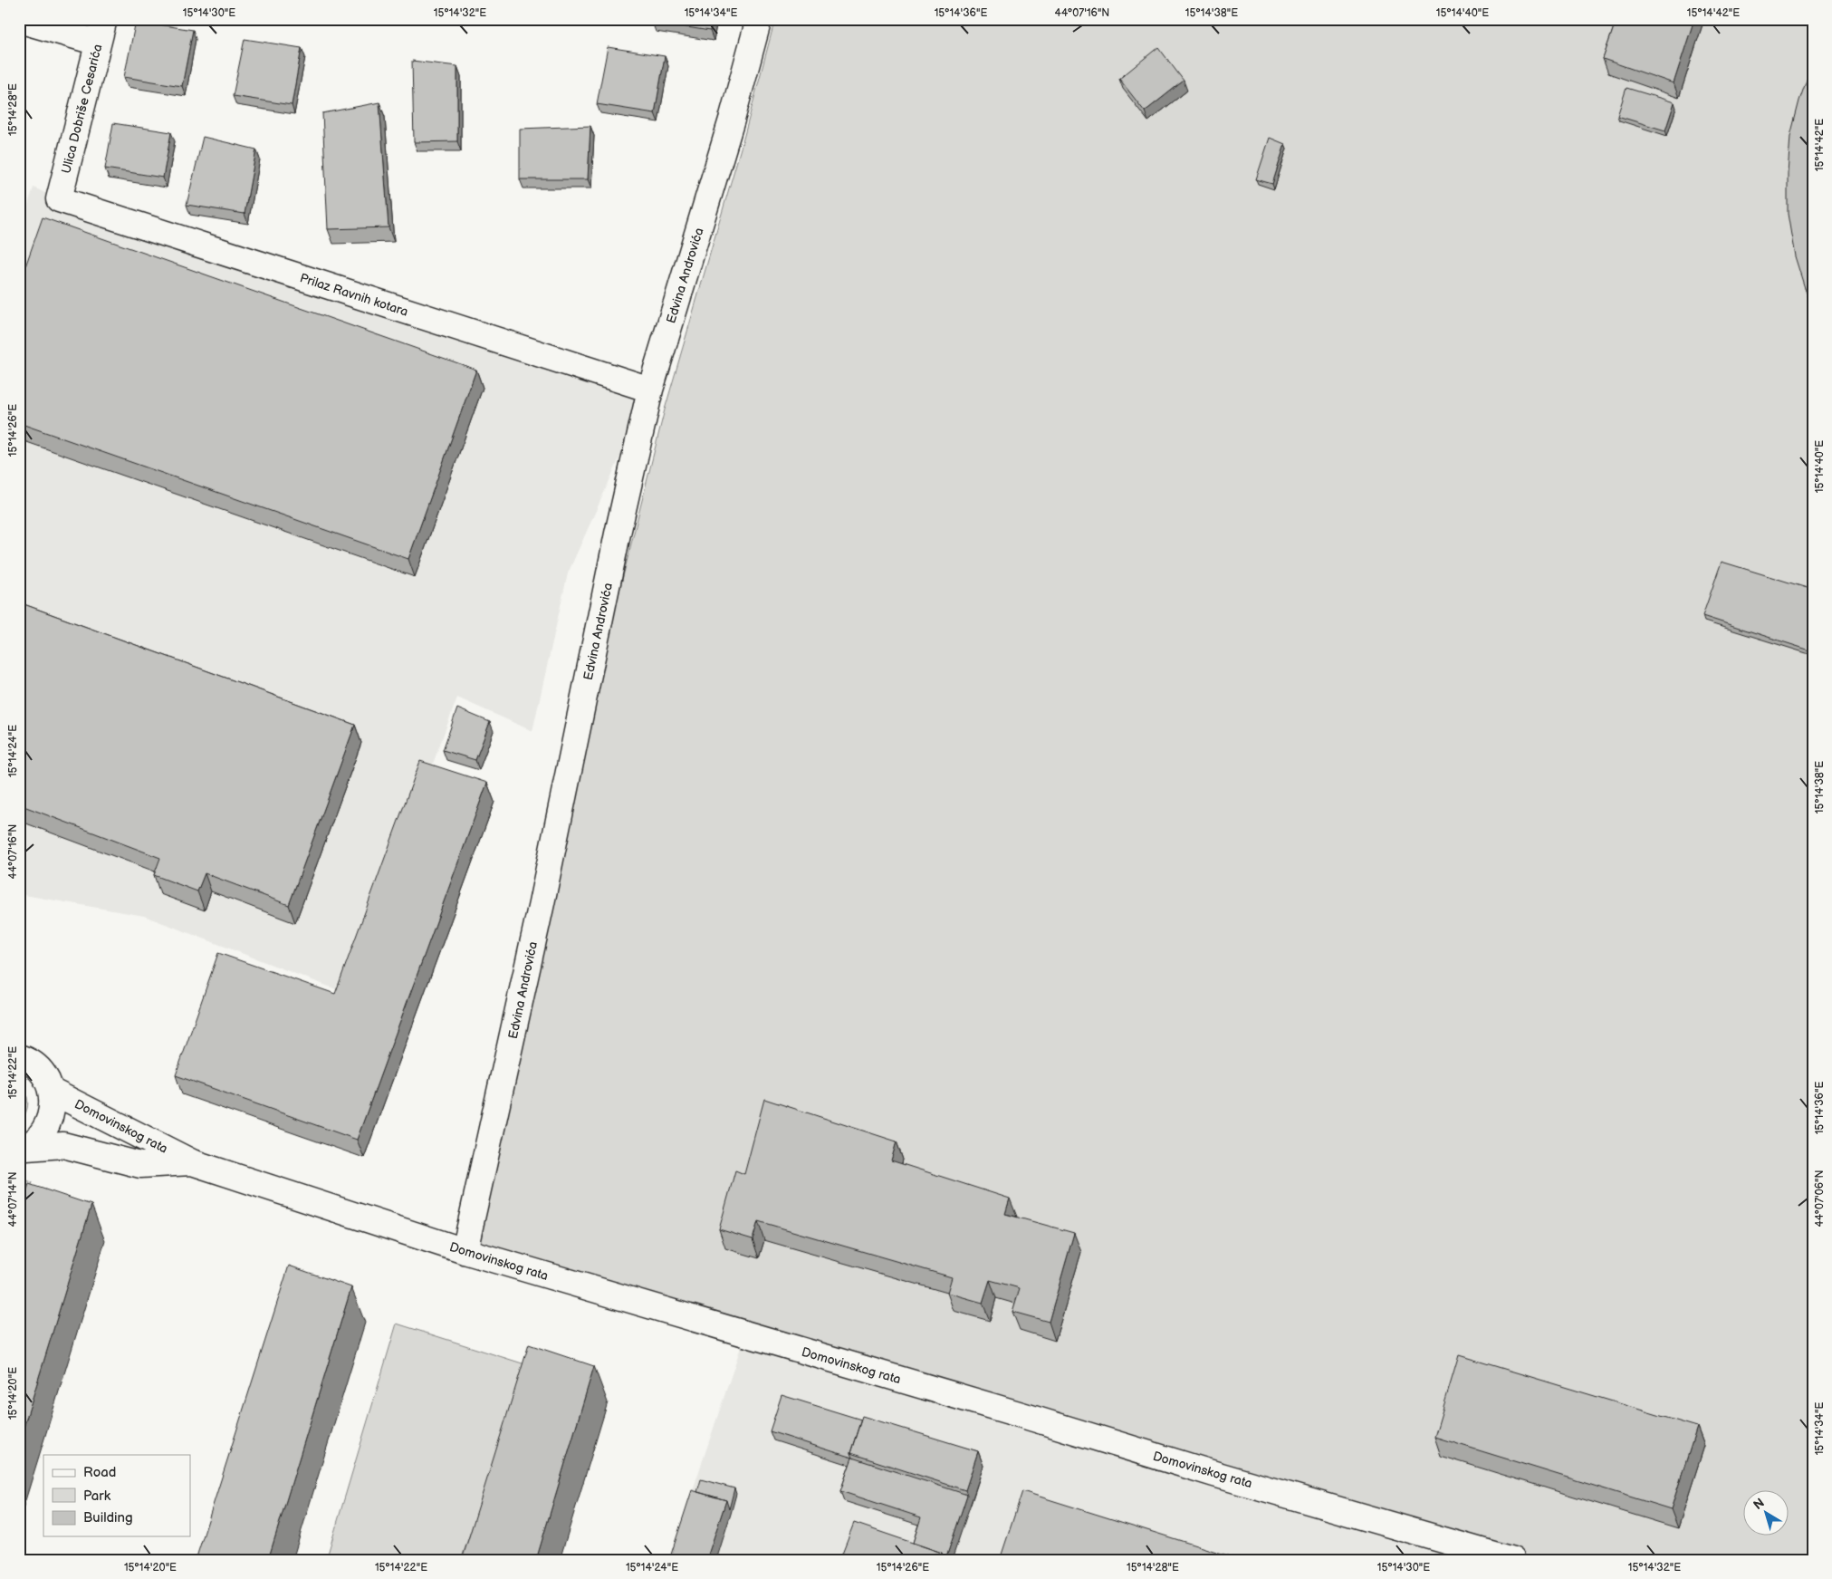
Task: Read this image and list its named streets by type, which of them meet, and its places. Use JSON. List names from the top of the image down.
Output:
{
  "streets": {
    "street": [
      "Ulica Dobriše Cesarića",
      "Edvina Androvića",
      "Prilaz Ravnih kotara",
      "Domovinskog rata"
    ]
  },
  "crossings": [
    ["Ulica Dobriše Cesarića", "Prilaz Ravnih kotara"],
    ["Edvina Androvića", "Prilaz Ravnih kotara"],
    ["Edvina Androvića", "Domovinskog rata"]
  ],
  "legend": ["Road", "Park", "Building"],
  "north": "top left",
  "coordinates": [
    "15°14'30\"E",
    "15°14'32\"E",
    "15°14'34\"E",
    "15°14'36\"E",
    "44°07'16\"N",
    "15°14'38\"E",
    "15°14'40\"E",
    "15°14'42\"E",
    "15°14'28\"E",
    "15°14'26\"E",
    "15°14'24\"E",
    "15°14'22\"E",
    "44°07'06\"N",
    "44°07'14\"N",
    "15°14'20\"E"
  ]
}
